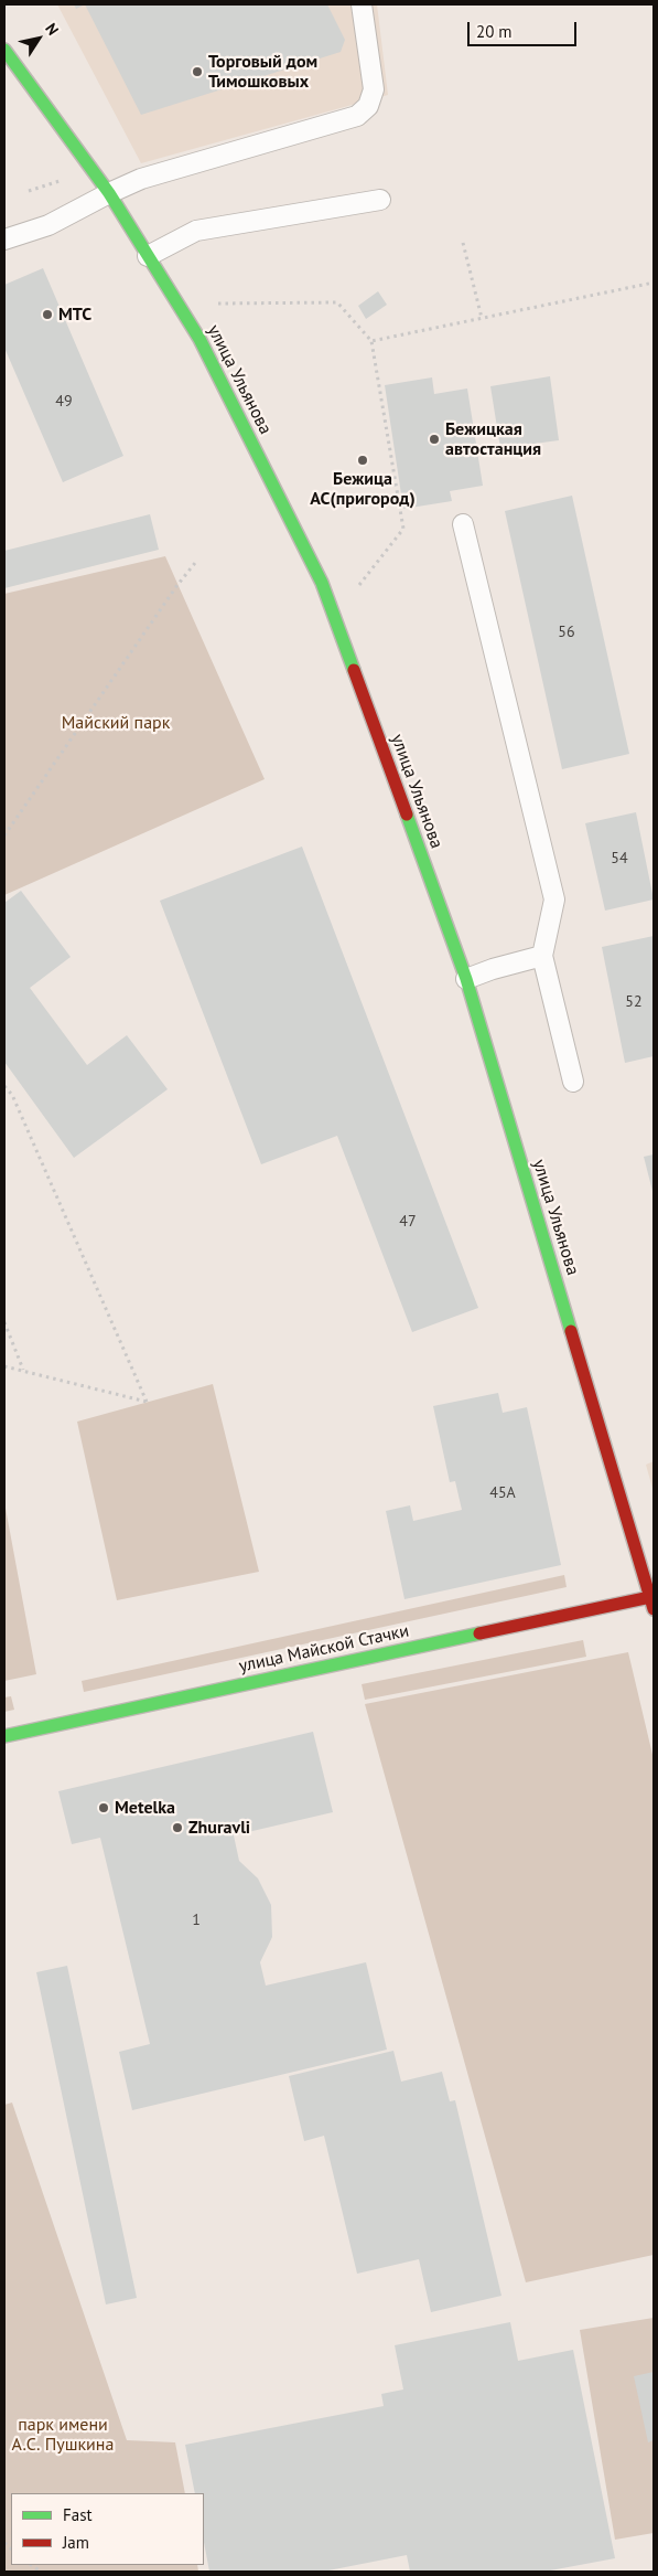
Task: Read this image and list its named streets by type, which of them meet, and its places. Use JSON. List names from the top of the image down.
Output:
{
  "streets": {
    "main road": ["улица Ульянова", "улица Майской Стачки"]
  },
  "crossings": [
    ["улица Ульянова", "улица Майской Стачки"]
  ],
  "parks": ["Майский парк", "парк имени А.С. Пушкина"],
  "places": [
    "Торговый дом Тимошковых",
    "МТС",
    "Бежицкая автостанция",
    "Бежица АС(пригород)",
    "Metelka",
    "Zhuravli"
  ],
  "house_numbers": [
    "49",
    "56",
    "54",
    "52",
    "47",
    "45А",
    "1"
  ],
  "legend": ["Fast", "Jam"],
  "scale_bar": "20 m",
  "north": "top right"
}
